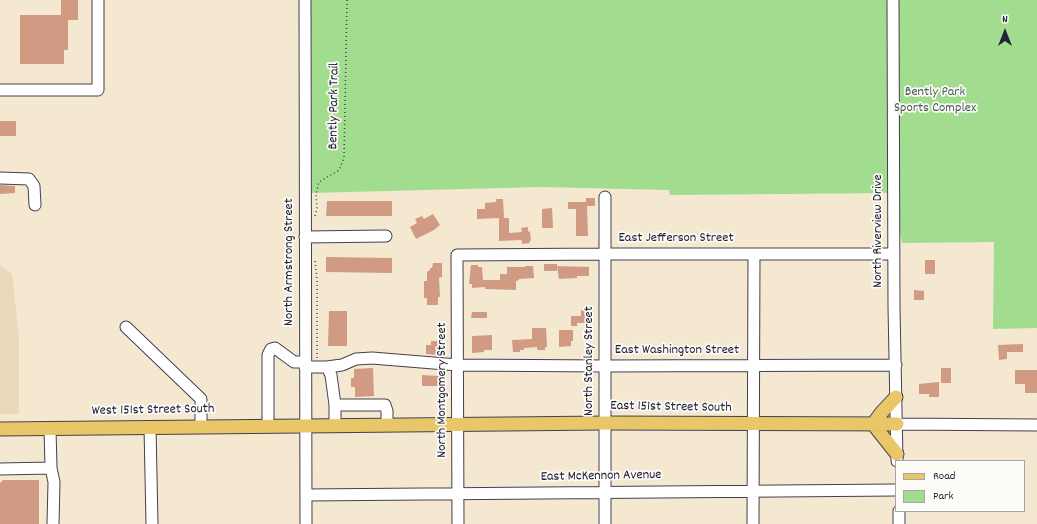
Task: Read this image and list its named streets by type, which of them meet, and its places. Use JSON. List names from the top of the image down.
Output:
{
  "streets": {
    "main road": ["East 151st Street South", "West 151st Street South"],
    "street": [
      "North Riverview Drive",
      "East Jefferson Street",
      "North Armstrong Street",
      "East Washington Street",
      "North Stanley Street",
      "North Montgomery Street",
      "East McKennon Avenue"
    ],
    "path": ["Bently Park Trail"]
  },
  "crossings": [
    ["North Riverview Drive", "East Jefferson Street"],
    ["North Riverview Drive", "East Washington Street"],
    ["North Riverview Drive", "East 151st Street South"],
    ["East Jefferson Street", "North Stanley Street"],
    ["East Jefferson Street", "North Montgomery Street"],
    ["North Armstrong Street", "East Washington Street"],
    ["North Armstrong Street", "East 151st Street South"],
    ["North Armstrong Street", "West 151st Street South"],
    ["North Armstrong Street", "East McKennon Avenue"],
    ["East Washington Street", "North Stanley Street"],
    ["East Washington Street", "North Montgomery Street"],
    ["East Washington Street", "West 151st Street South"],
    ["North Stanley Street", "East 151st Street South"],
    ["North Stanley Street", "East McKennon Avenue"],
    ["North Montgomery Street", "East 151st Street South"],
    ["North Montgomery Street", "East McKennon Avenue"],
    ["East 151st Street South", "West 151st Street South"]
  ],
  "parks": ["Bently Park Sports Complex"],
  "legend": ["Road", "Park"],
  "north": "top"
}
